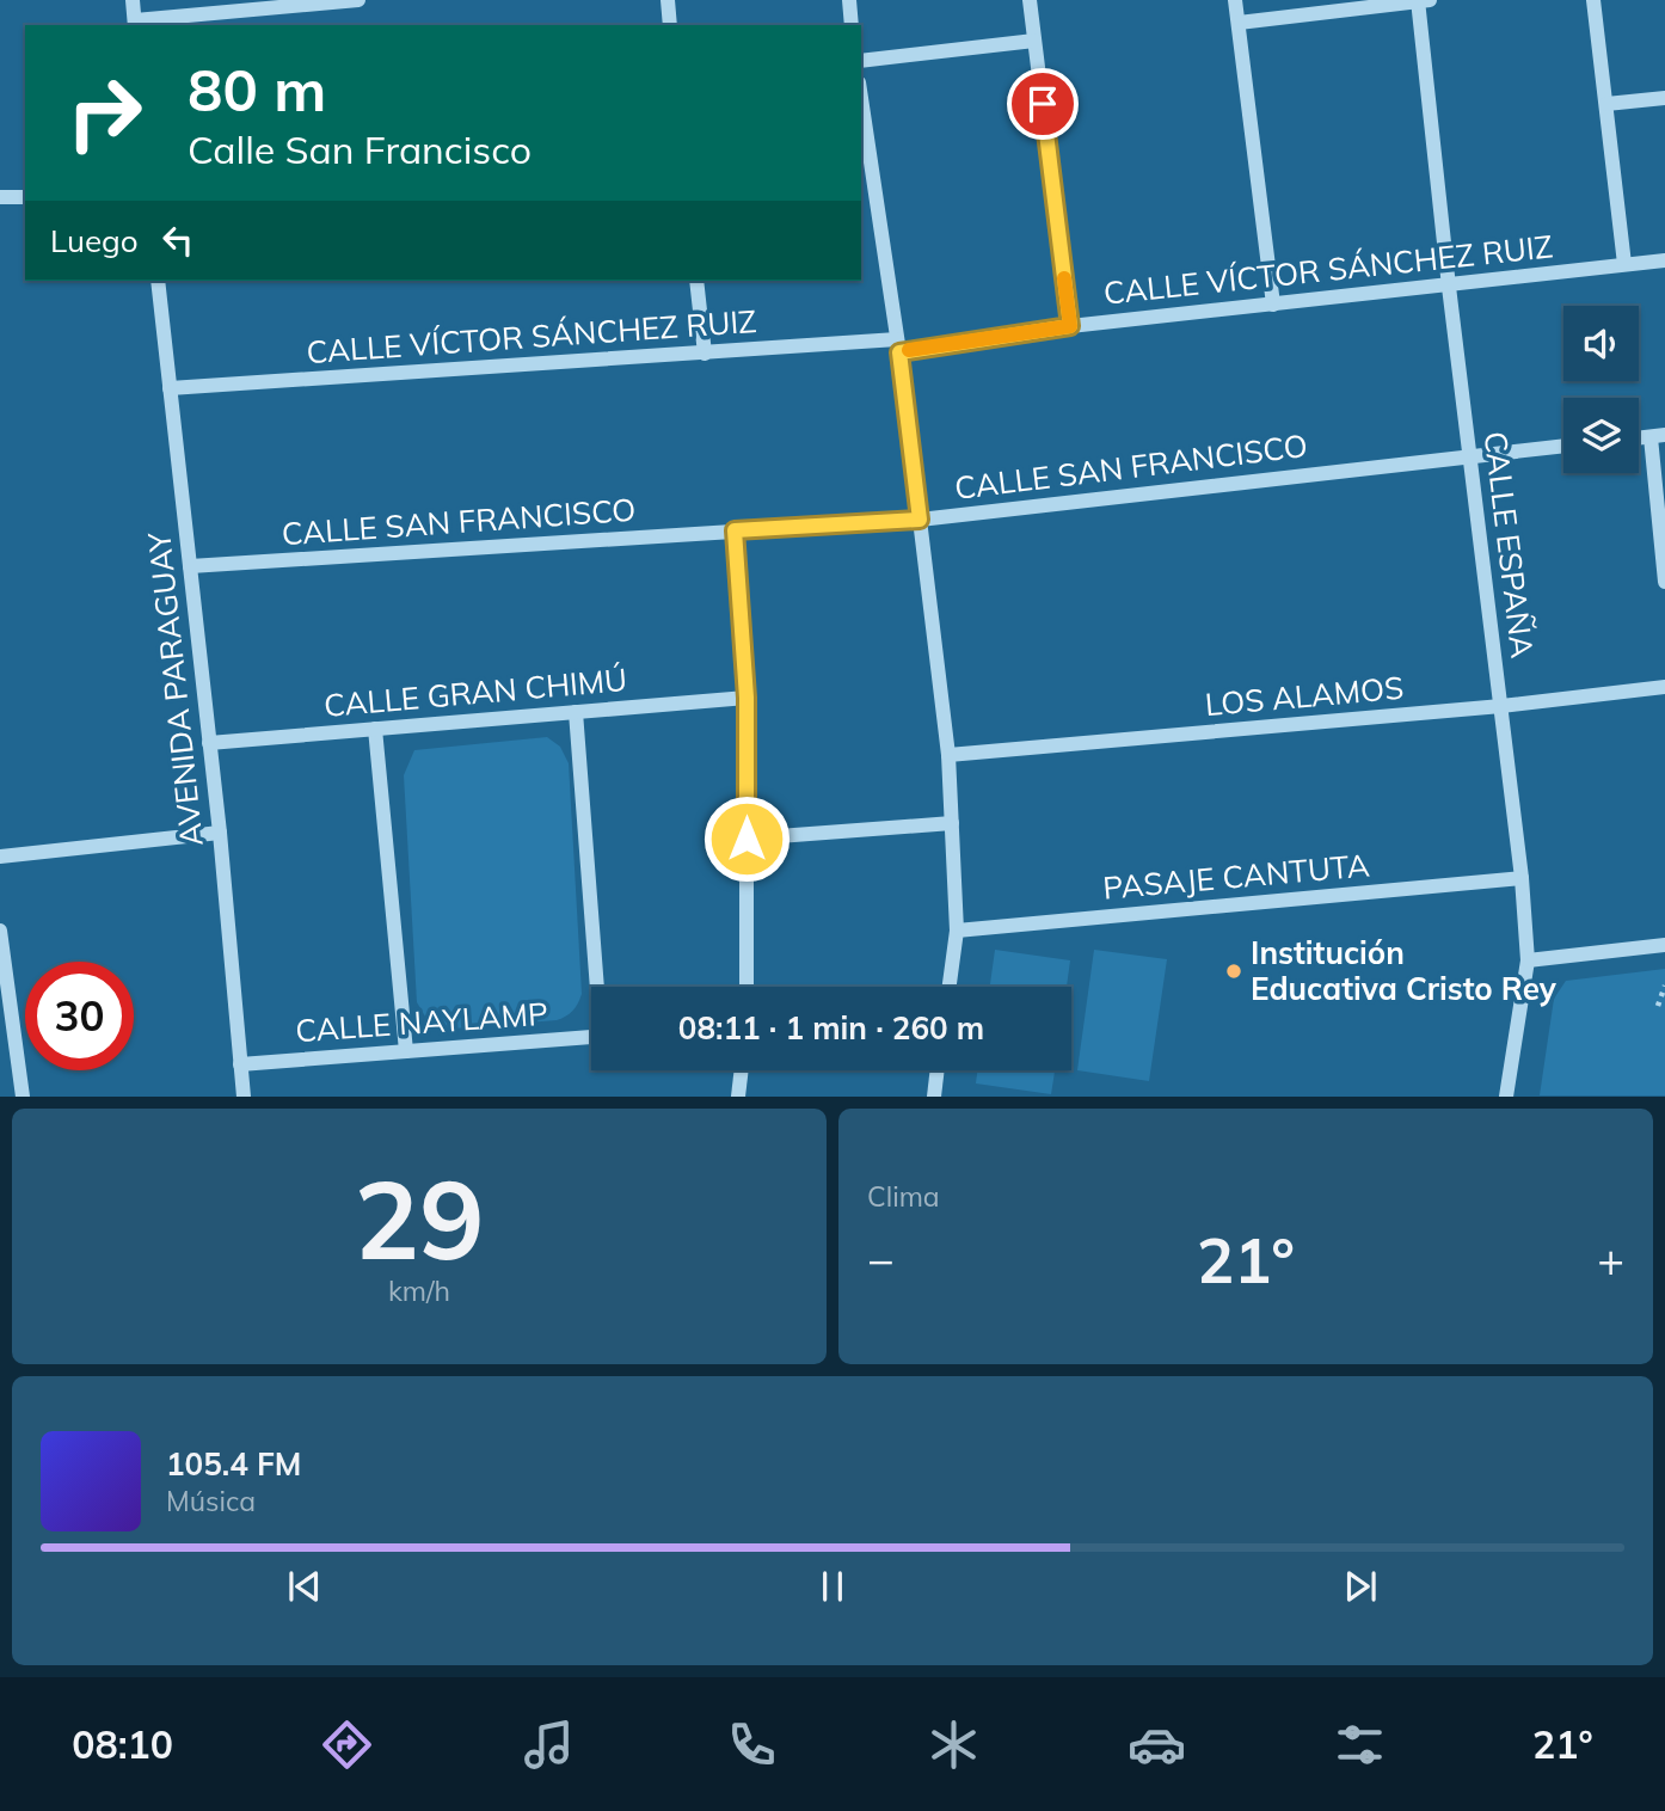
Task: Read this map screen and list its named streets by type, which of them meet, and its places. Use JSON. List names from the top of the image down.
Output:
{
  "streets": {
    "street": [
      "CALLE VÍCTOR SÁNCHEZ RUIZ",
      "CALLE SAN FRANCISCO",
      "CALLE ESPAÑA",
      "AVENIDA PARAGUAY",
      "CALLE GRAN CHIMÚ",
      "LOS ALAMOS",
      "PASAJE CANTUTA",
      "CALLE NAYLAMP"
    ]
  },
  "crossings": [
    ["CALLE VÍCTOR SÁNCHEZ RUIZ", "CALLE ESPAÑA"],
    ["CALLE VÍCTOR SÁNCHEZ RUIZ", "AVENIDA PARAGUAY"],
    ["CALLE SAN FRANCISCO", "CALLE ESPAÑA"],
    ["CALLE SAN FRANCISCO", "AVENIDA PARAGUAY"],
    ["CALLE ESPAÑA", "LOS ALAMOS"],
    ["CALLE ESPAÑA", "PASAJE CANTUTA"],
    ["AVENIDA PARAGUAY", "CALLE GRAN CHIMÚ"],
    ["AVENIDA PARAGUAY", "CALLE NAYLAMP"]
  ],
  "places": ["Institución Educativa Cristo Rey"],
  "page": {
    "turn": ["80 m", "Calle San Francisco"],
    "then": "Luego",
    "limit": "30",
    "trip": "08:11 · 1 min · 260 m",
    "tile": [
      ["29", "km/h"],
      "Clima"
    ],
    "heat": ["−", "21°", "+"],
    "song": ["105.4 FM", "Música"],
    "tabs": ["08:10", "21°"]
  }
}
